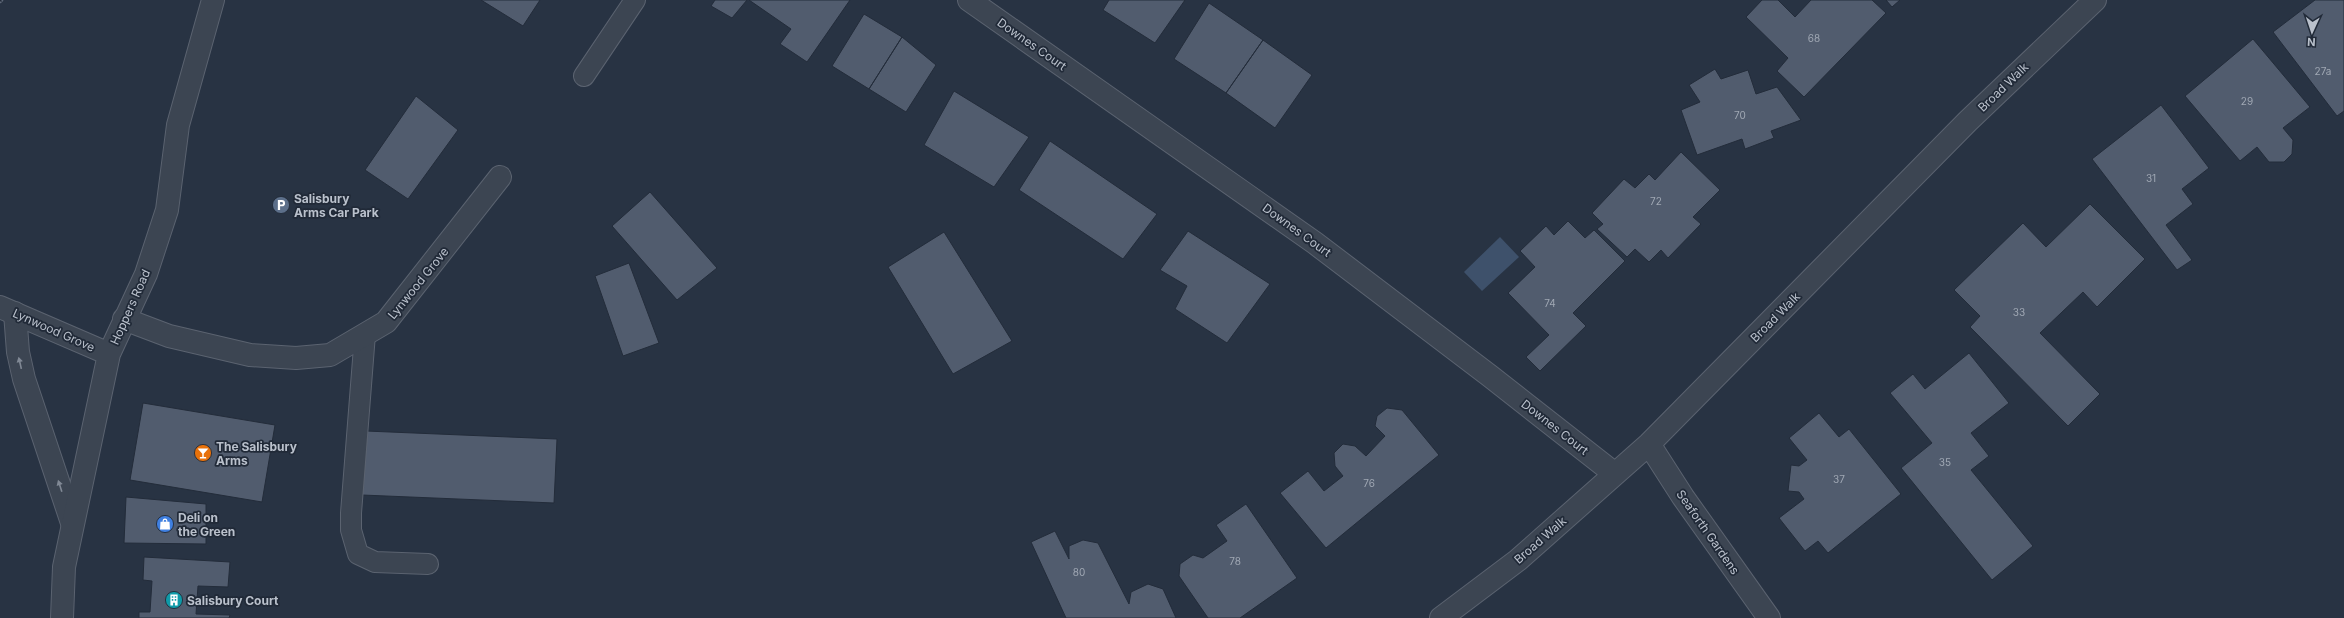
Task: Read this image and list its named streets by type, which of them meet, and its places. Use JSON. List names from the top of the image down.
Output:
{
  "streets": {
    "street": [
      "Downes Court",
      "Broad Walk",
      "Lynwood Grove",
      "Hoppers Road",
      "Seaforth Gardens"
    ]
  },
  "crossings": [
    ["Downes Court", "Broad Walk"],
    ["Broad Walk", "Seaforth Gardens"],
    ["Lynwood Grove", "Hoppers Road"]
  ],
  "places": {
    "parking": ["Salisbury Arms Car Park"],
    "bar": ["The Salisbury Arms"],
    "shop": ["Deli on the Green"],
    "building": ["Salisbury Court"]
  },
  "house_numbers": [
    "68",
    "27a",
    "29",
    "70",
    "31",
    "72",
    "74",
    "33",
    "35",
    "37",
    "76",
    "78",
    "80"
  ],
  "north": "bottom"
}
